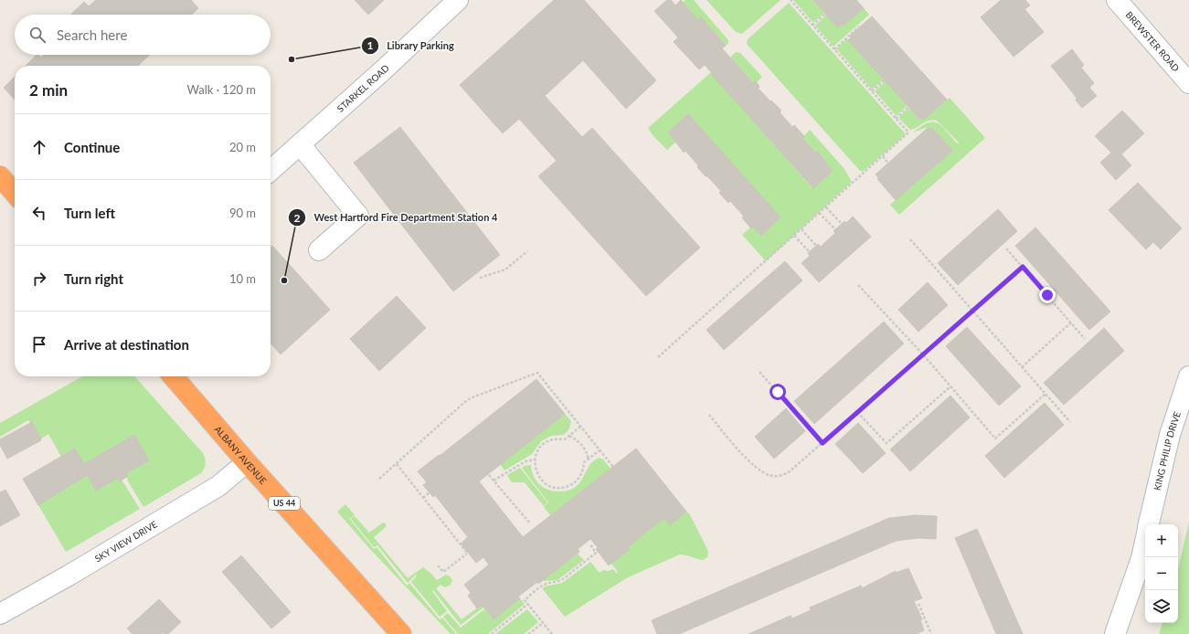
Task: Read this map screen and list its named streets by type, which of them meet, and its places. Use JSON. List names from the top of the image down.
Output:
{
  "streets": {
    "highway": ["ALBANY AVENUE", "US 44"],
    "street": [
      "BREWSTER ROAD",
      "STARKEL ROAD",
      "KING PHILIP DRIVE",
      "SKY VIEW DRIVE"
    ]
  },
  "crossings": [
    ["ALBANY AVENUE", "SKY VIEW DRIVE"]
  ],
  "places": ["Library Parking", "West Hartford Fire Department Station 4"],
  "page": {
    "search": "Search here",
    "heading": ["2 min", "Walk · 120 m"],
    "list": [
      ["Continue", "20 m"],
      ["Turn left", "90 m"],
      ["Turn right", "10 m"],
      "Arrive at destination"
    ],
    "map_buttons": ["+", "−"]
  }
}
